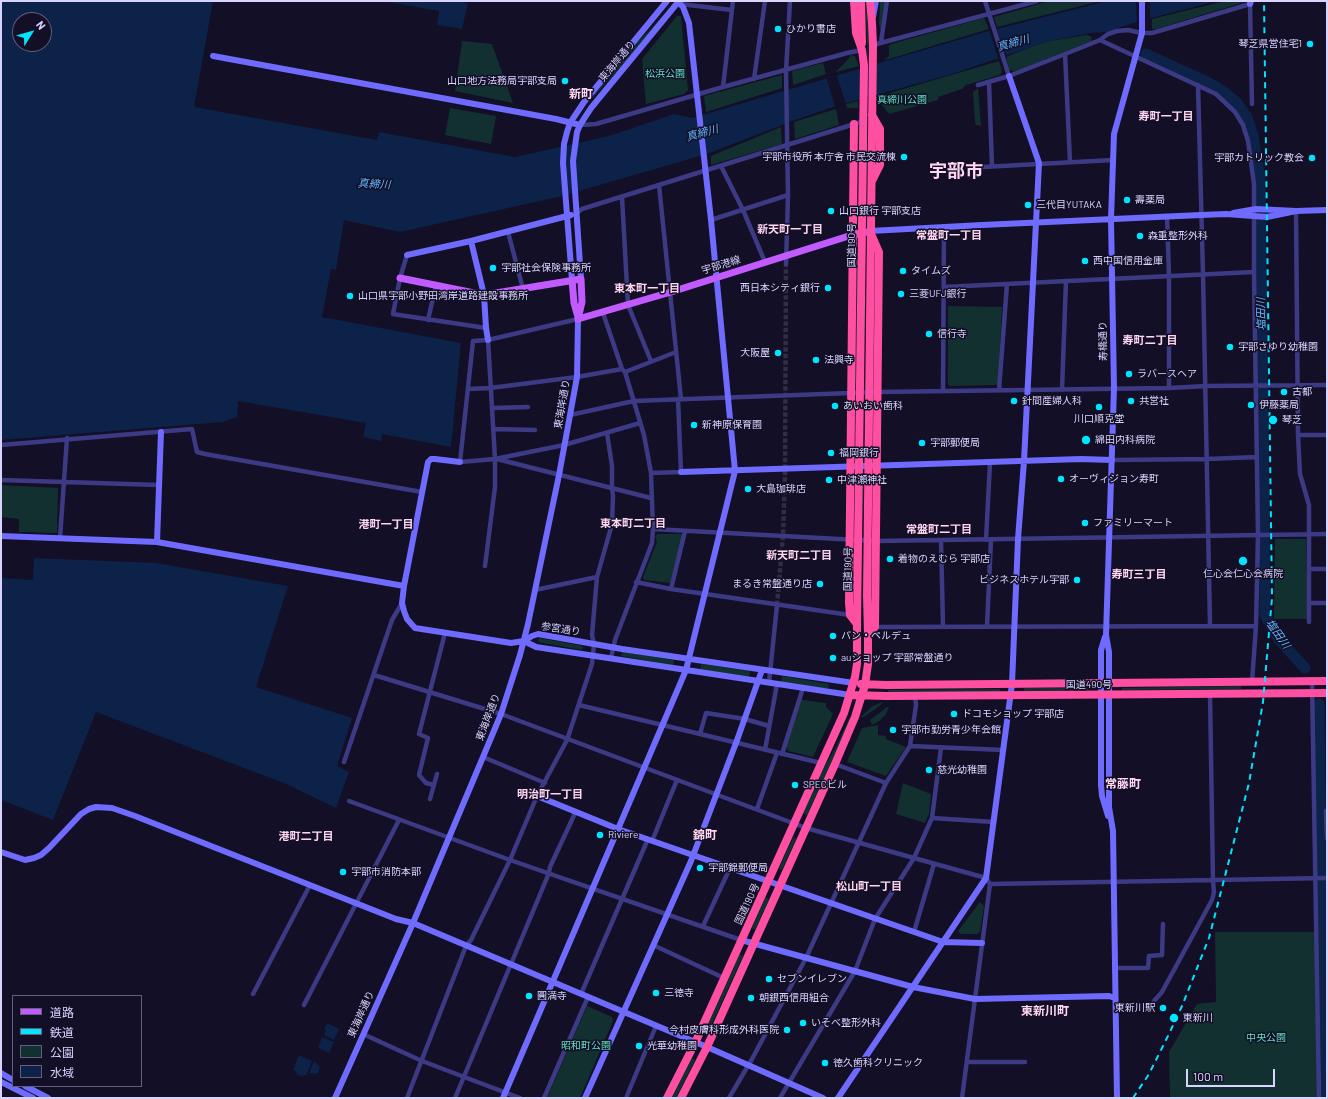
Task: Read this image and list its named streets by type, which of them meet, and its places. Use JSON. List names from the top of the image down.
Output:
{
  "streets": {
    "highway": ["国道190号", "国道490号"],
    "main road": ["宇部港線"],
    "street": ["東海岸通り", "寿橋通り", "参宮通り"]
  },
  "crossings": [
    ["東海岸通り", "宇部港線"],
    ["東海岸通り", "参宮通り"],
    ["国道190号", "宇部港線"],
    ["国道190号", "参宮通り"],
    ["国道190号", "国道490号"],
    ["寿橋通り", "国道490号"],
    ["参宮通り", "国道490号"]
  ],
  "districts": [
    "新町",
    "寿町一丁目",
    "宇部市",
    "新天町一丁目",
    "常盤町一丁目",
    "東本町一丁目",
    "寿町二丁目",
    "東本町二丁目",
    "港町一丁目",
    "常盤町二丁目",
    "新天町二丁目",
    "寿町三丁目",
    "常藤町",
    "明治町一丁目",
    "錦町",
    "港町二丁目",
    "松山町一丁目",
    "東新川町"
  ],
  "water": ["真締川", "塩田川"],
  "parks": [
    "松浜公園",
    "真締川公園",
    "中央公園",
    "昭和町公園"
  ],
  "places": [
    "ひかり書店",
    "琴芝県営住宅1",
    "山口地方法務局宇部支局",
    "宇部市役所 本庁舎 市民交流棟",
    "宇部カトリック教会",
    "壽薬局",
    "三代目YUTAKA",
    "山口銀行 宇部支店",
    "森重整形外科",
    "西中国信用金庫",
    "宇部社会保険事務所",
    "タイムズ",
    "西日本シティ銀行",
    "三菱UFJ銀行",
    "山口県宇部小野田湾岸道路建設事務所",
    "信行寺",
    "宇部さゆり幼稚園",
    "大阪屋",
    "法興寺",
    "ラバースヘア",
    "古都",
    "針間産婦人科",
    "共営社",
    "伊藤薬局",
    "あいおい歯科",
    "川口順克堂",
    "琴芝",
    "新神原保育園",
    "綿田内科病院",
    "宇部郵便局",
    "福岡銀行",
    "オーヴィジョン寿町",
    "中津瀬神社",
    "大島珈琲店",
    "ファミリーマート",
    "着物のえむら 宇部店",
    "仁心会仁心会病院",
    "ビジネスホテル宇部",
    "まるき常盤通り店",
    "パン・ペルデュ",
    "auショップ 宇部常盤通り",
    "ドコモショップ 宇部店",
    "宇部市勤労青少年会館",
    "慈光幼稚園",
    "SPECビル",
    "Riviere",
    "宇部錦郵便局",
    "宇部市消防本部",
    "セブンイレブン",
    "三徳寺",
    "圓満寺",
    "朝銀西信用組合",
    "東新川駅",
    "東新川",
    "いそべ整形外科",
    "今村皮膚科形成外科医院",
    "光華幼稚園",
    "徳久歯科クリニック"
  ],
  "legend": [
    "道路",
    "鉄道",
    "公園",
    "水域"
  ],
  "scale_bar": "100 m",
  "north": "top right"
}
